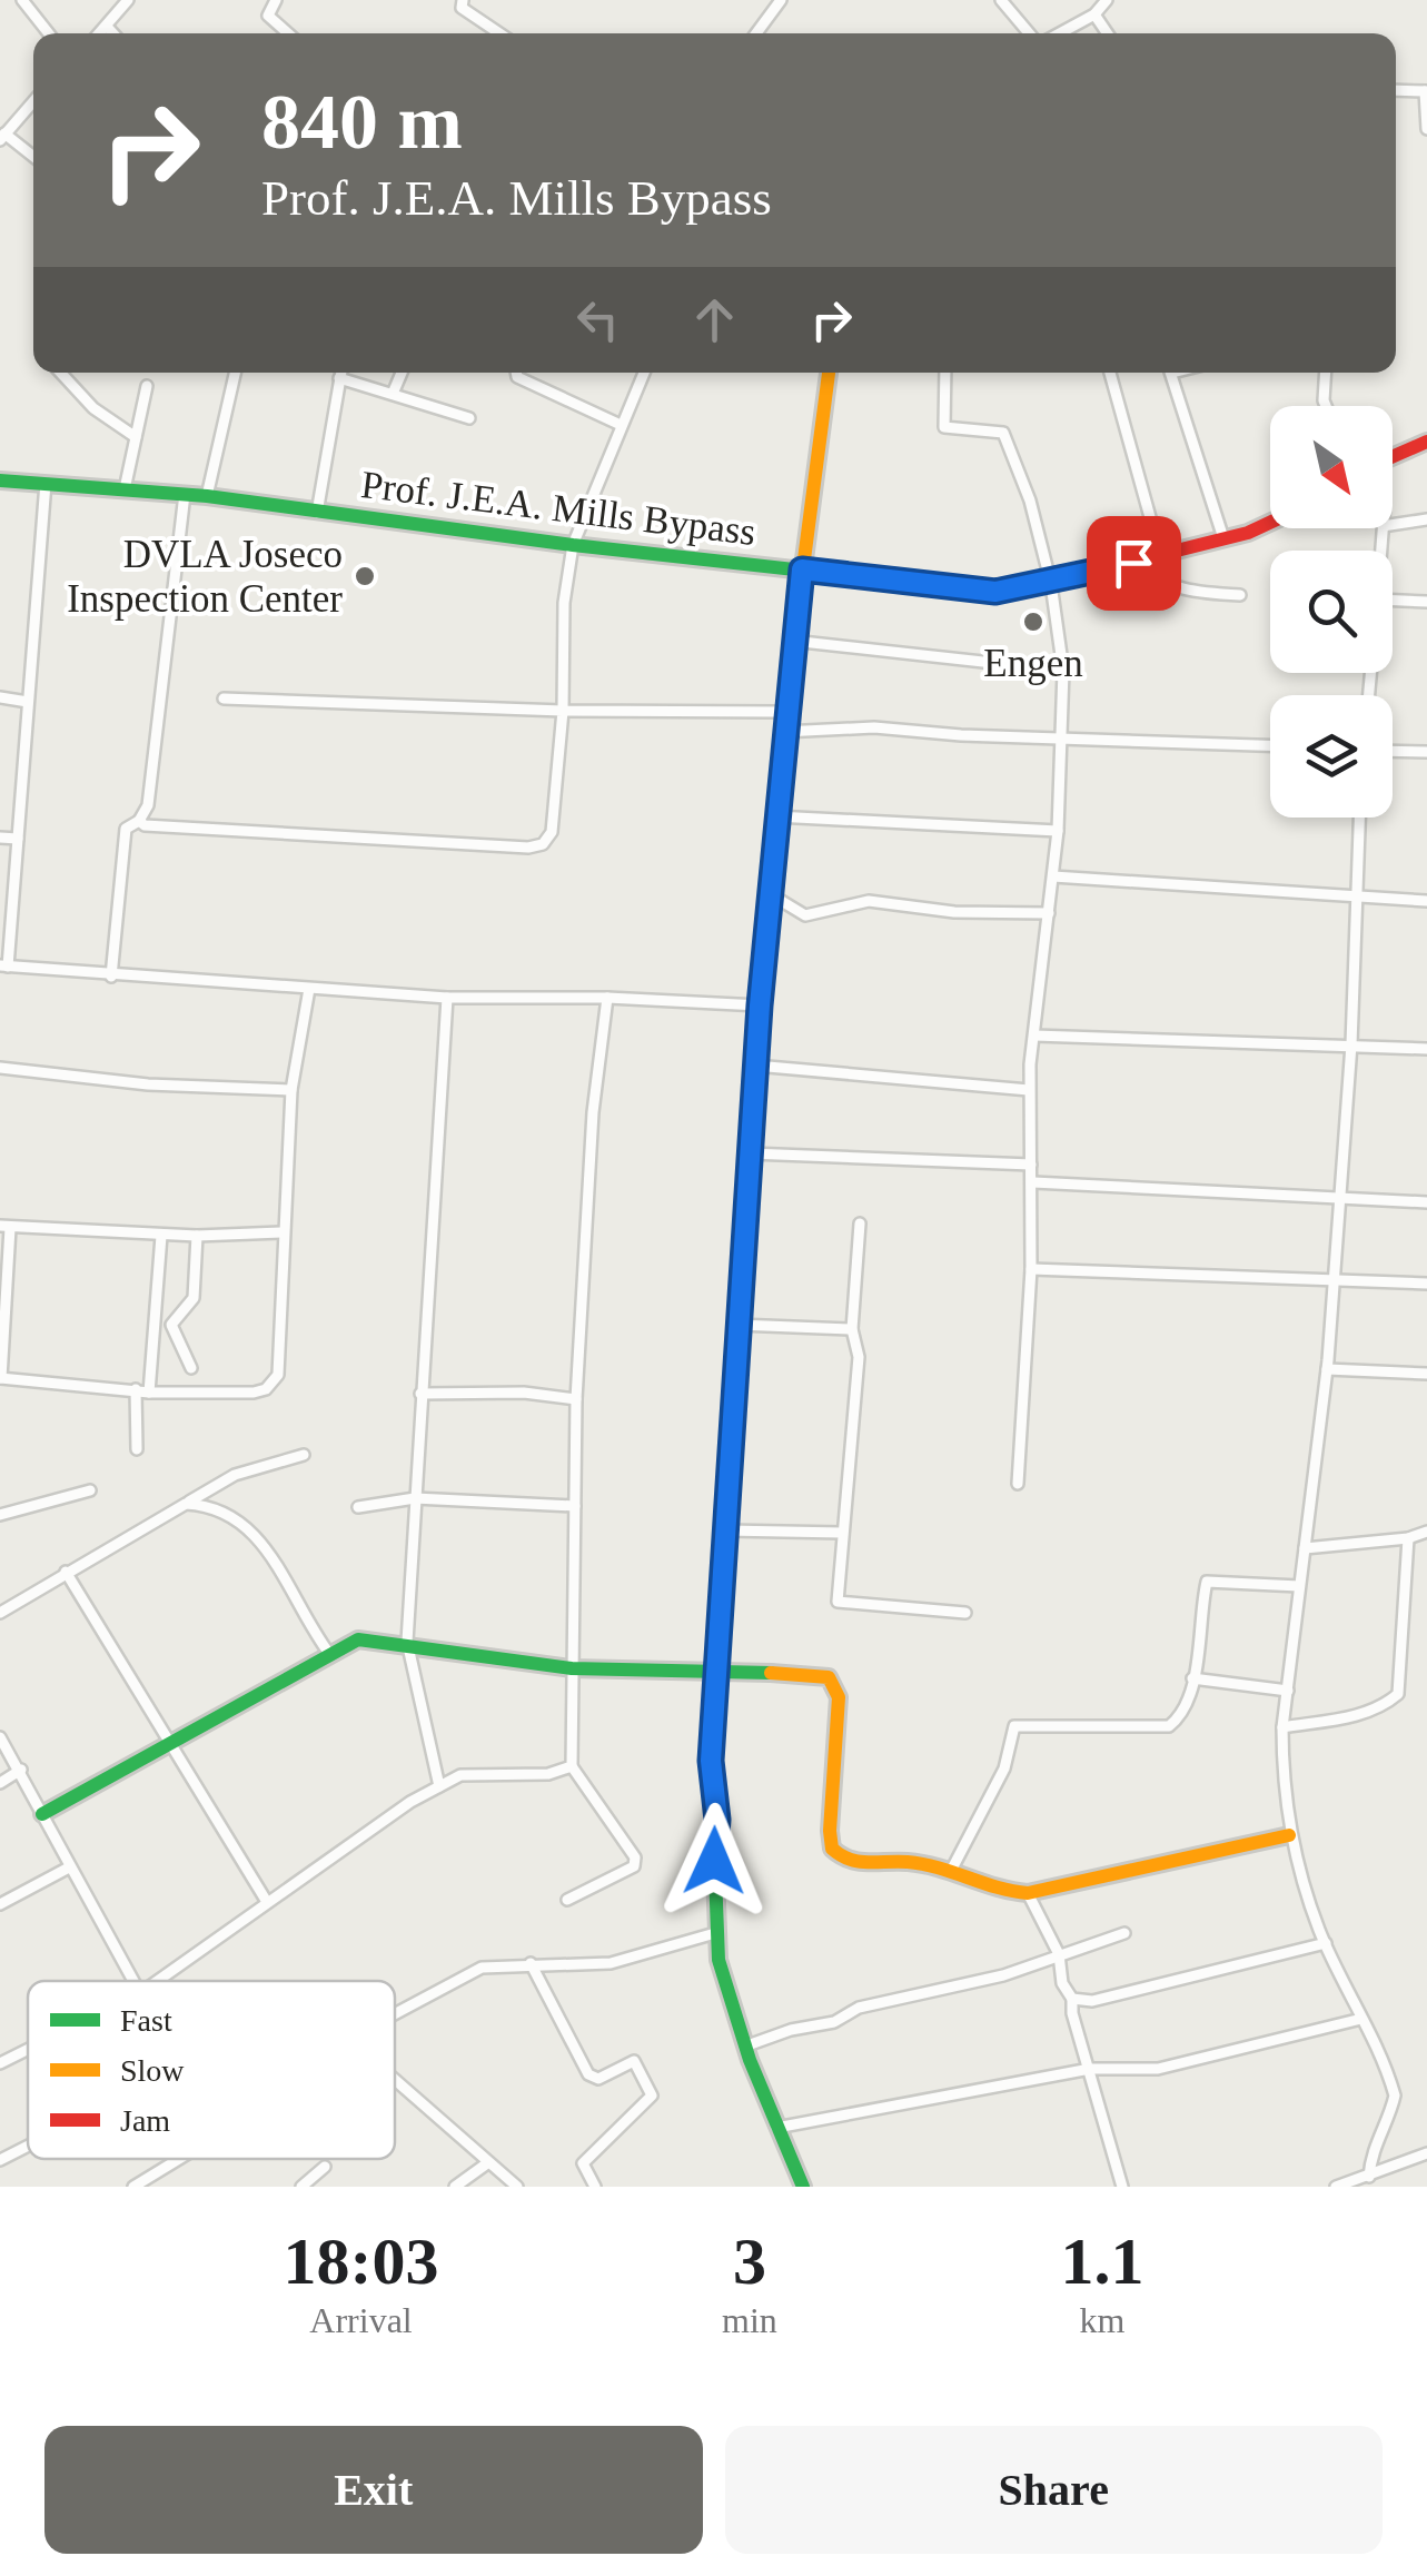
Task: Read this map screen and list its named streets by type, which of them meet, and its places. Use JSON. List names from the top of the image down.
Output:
{
  "streets": {
    "street": ["Prof. J.E.A. Mills Bypass"]
  },
  "places": ["DVLA Joseco Inspection Center", "Engen"],
  "legend": ["Fast", "Slow", "Jam"],
  "north": "bottom right",
  "page": {
    "turn": ["840 m", "Prof. J.E.A. Mills Bypass"],
    "eta": [
      "18:03",
      "Arrival",
      "3",
      "min",
      "1.1",
      "km"
    ],
    "buttons": ["Exit", "Share"]
  }
}
